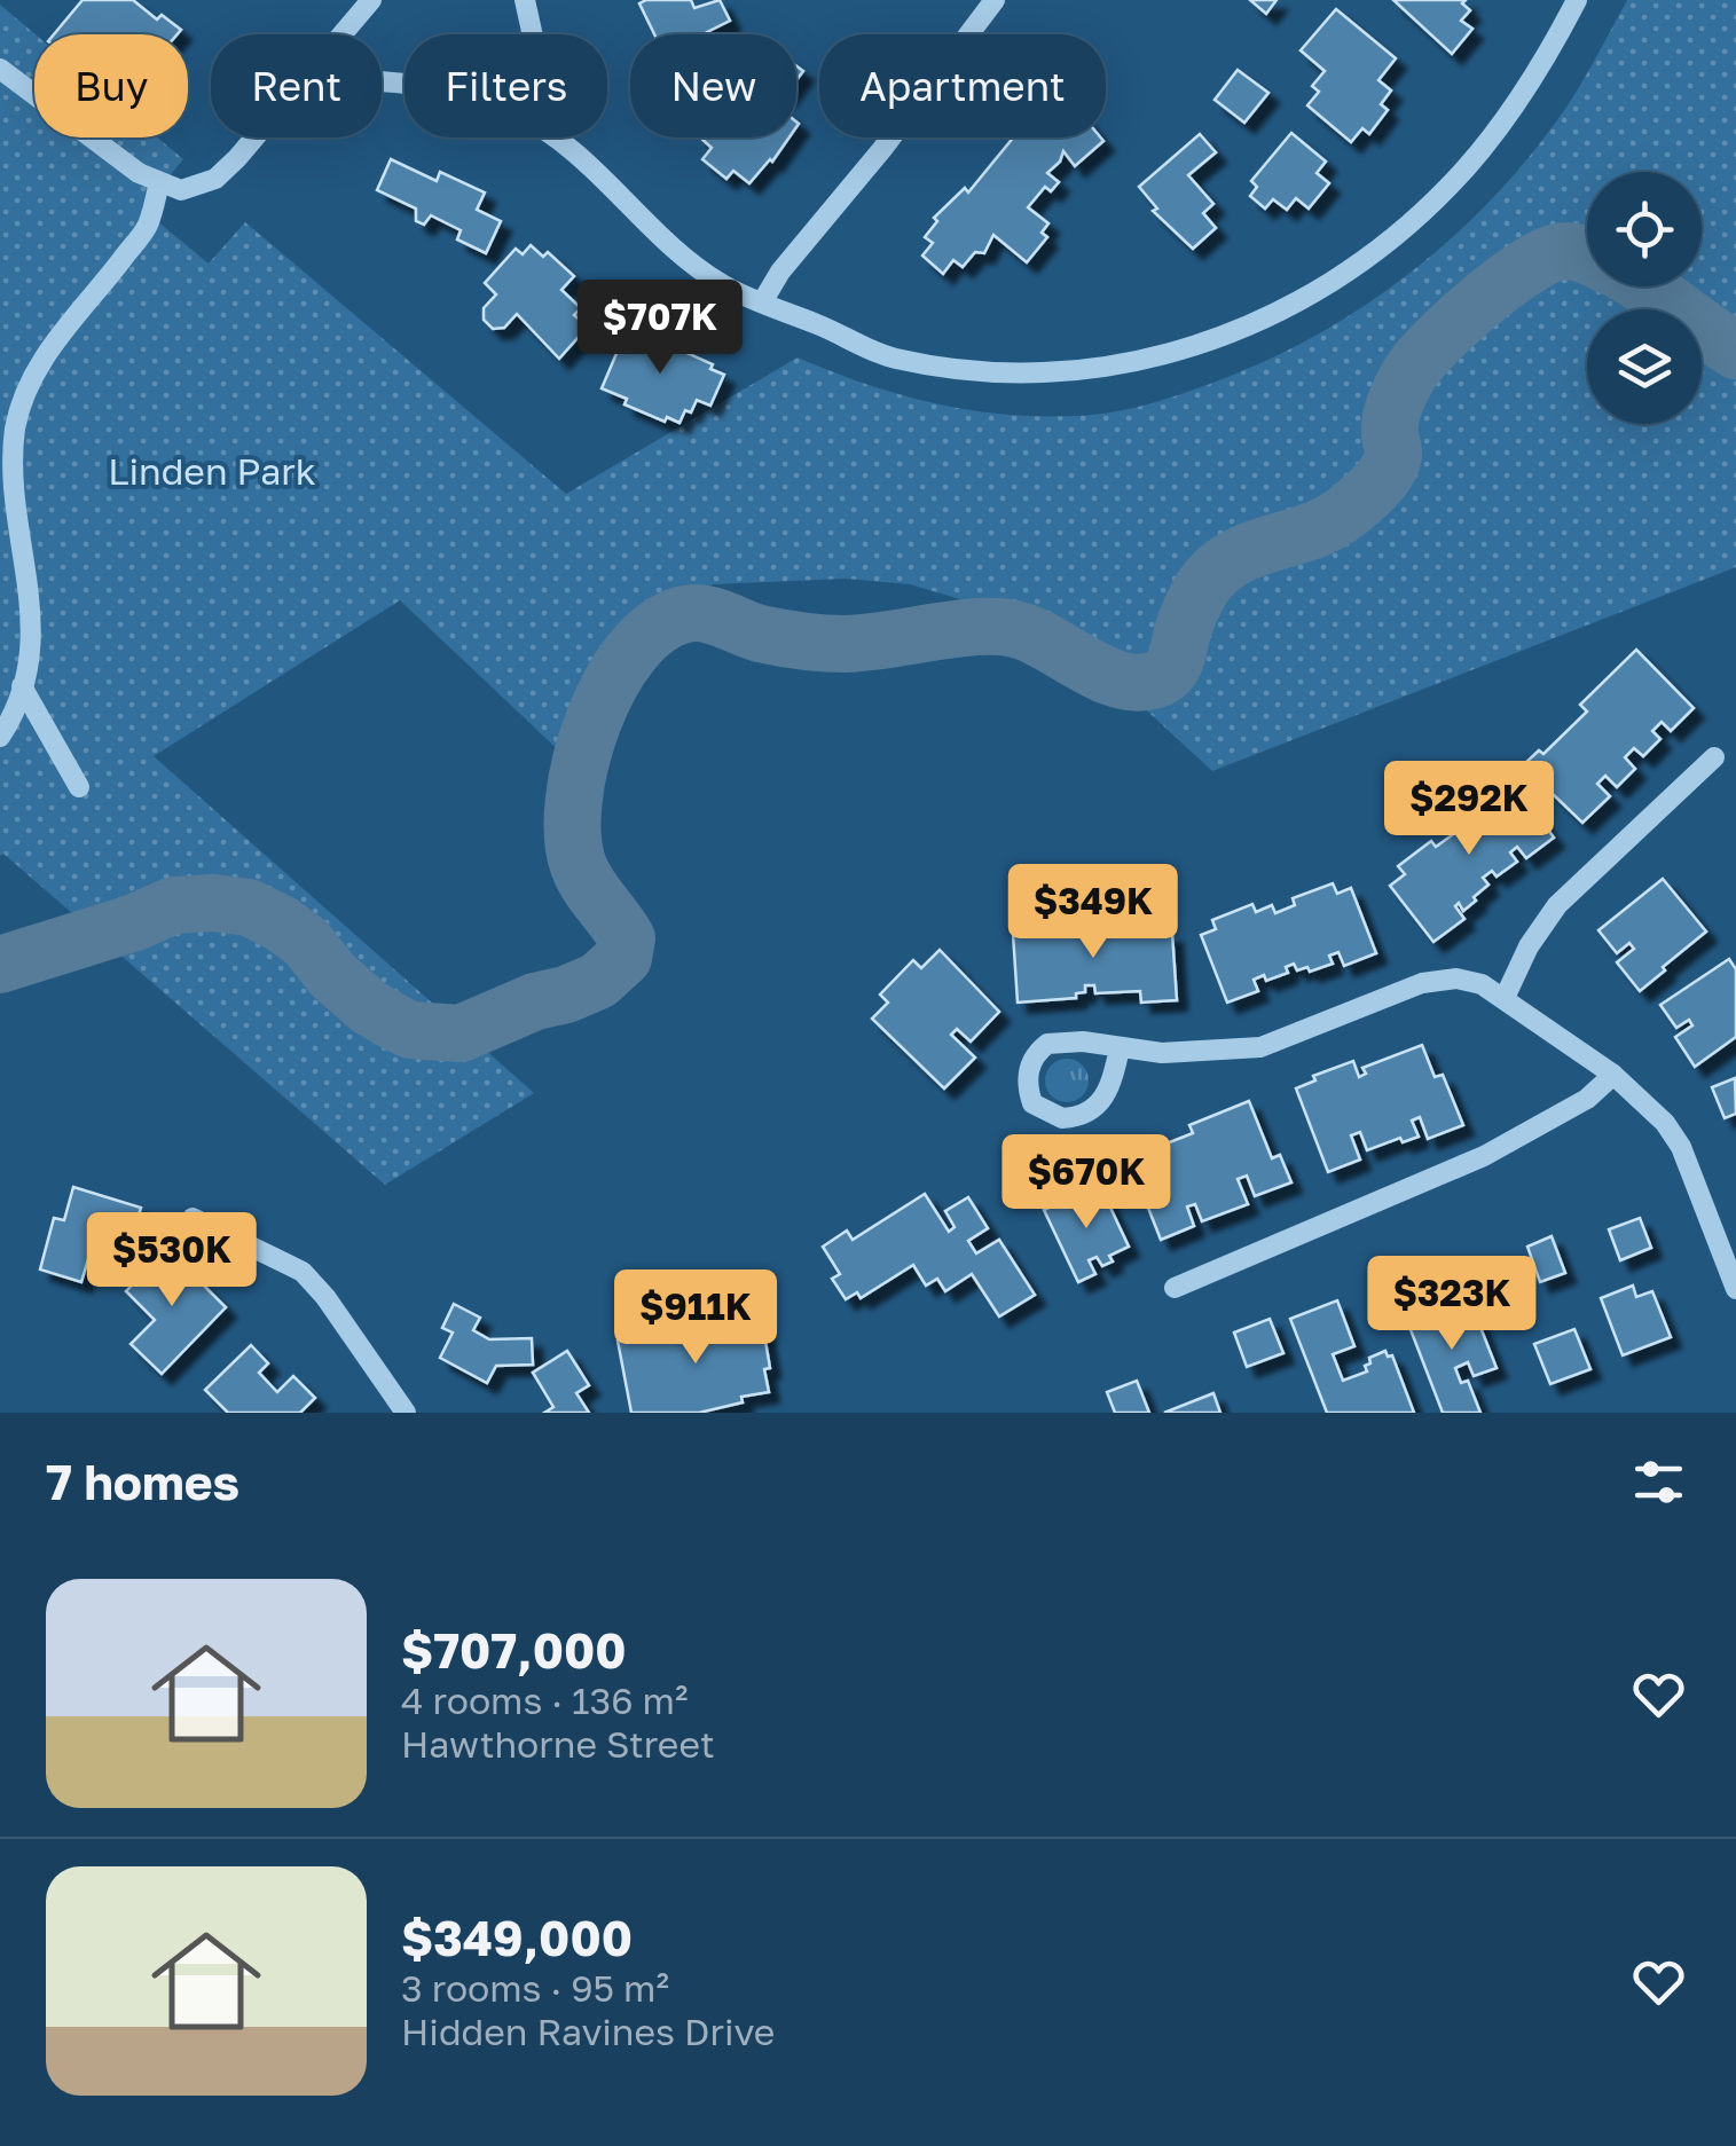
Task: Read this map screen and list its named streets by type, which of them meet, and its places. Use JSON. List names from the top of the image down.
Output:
{
  "parks": ["Linden Park"],
  "page": {
    "chip": [
      "Buy",
      "Rent",
      "Filters",
      "New",
      "Apartment"
    ],
    "price": [
      "$707K",
      "$292K",
      "$349K",
      "$670K",
      "$530K",
      "$323K",
      "$911K"
    ],
    "heading": "7 homes",
    "list": [
      {
        "name": "$707,000",
        "note": "4 rooms · 136 m² · Hawthorne Street"
      },
      {
        "name": "$349,000",
        "note": "3 rooms · 95 m² · Hidden Ravines Drive"
      }
    ]
  }
}
